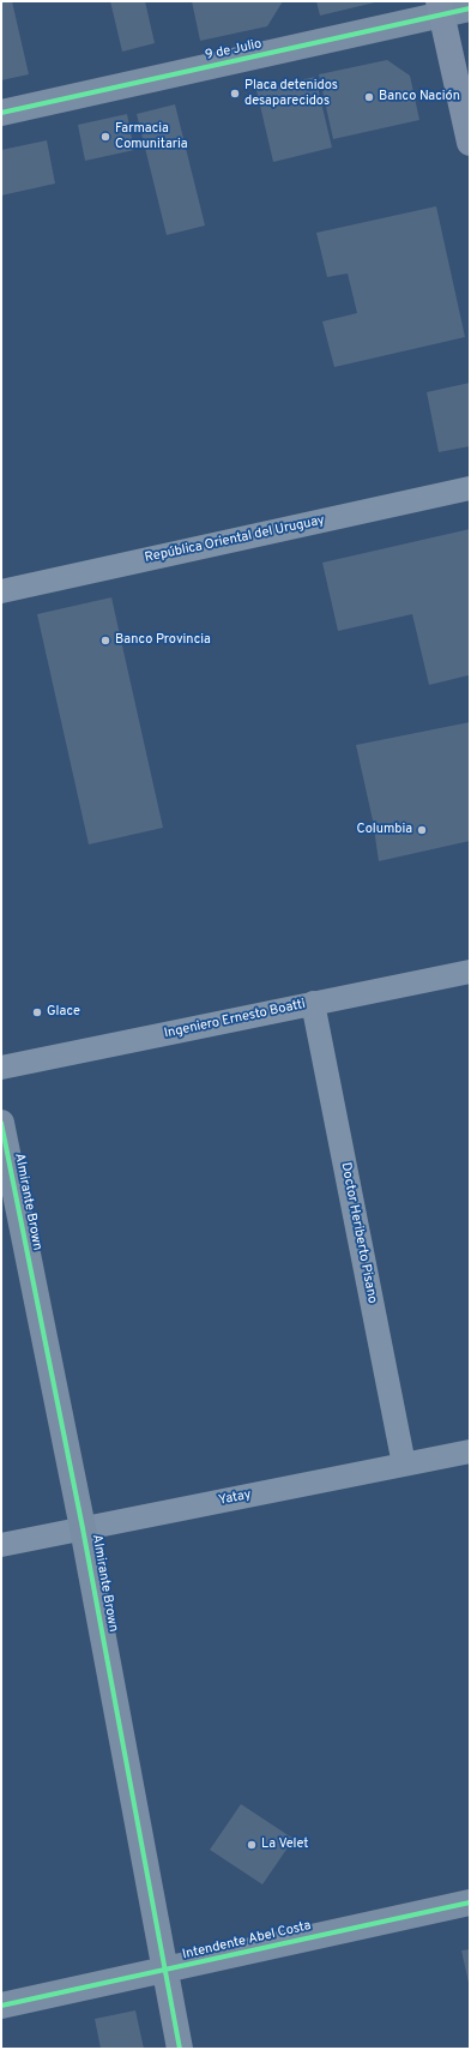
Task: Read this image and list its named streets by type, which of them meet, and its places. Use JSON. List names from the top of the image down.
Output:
{
  "streets": {
    "street": [
      "9 de Julio",
      "República Oriental del Uruguay",
      "Ingeniero Ernesto Boatti",
      "Almirante Brown",
      "Doctor Heriberto Pisano",
      "Yatay",
      "Intendente Abel Costa"
    ]
  },
  "crossings": [
    ["Ingeniero Ernesto Boatti", "Doctor Heriberto Pisano"],
    ["Almirante Brown", "Yatay"],
    ["Almirante Brown", "Intendente Abel Costa"],
    ["Doctor Heriberto Pisano", "Yatay"]
  ],
  "places": [
    "Placa detenidos desaparecidos",
    "Banco Nación",
    "Farmacia Comunitaria",
    "Banco Provincia",
    "Columbia",
    "Glace",
    "La Velet"
  ]
}
